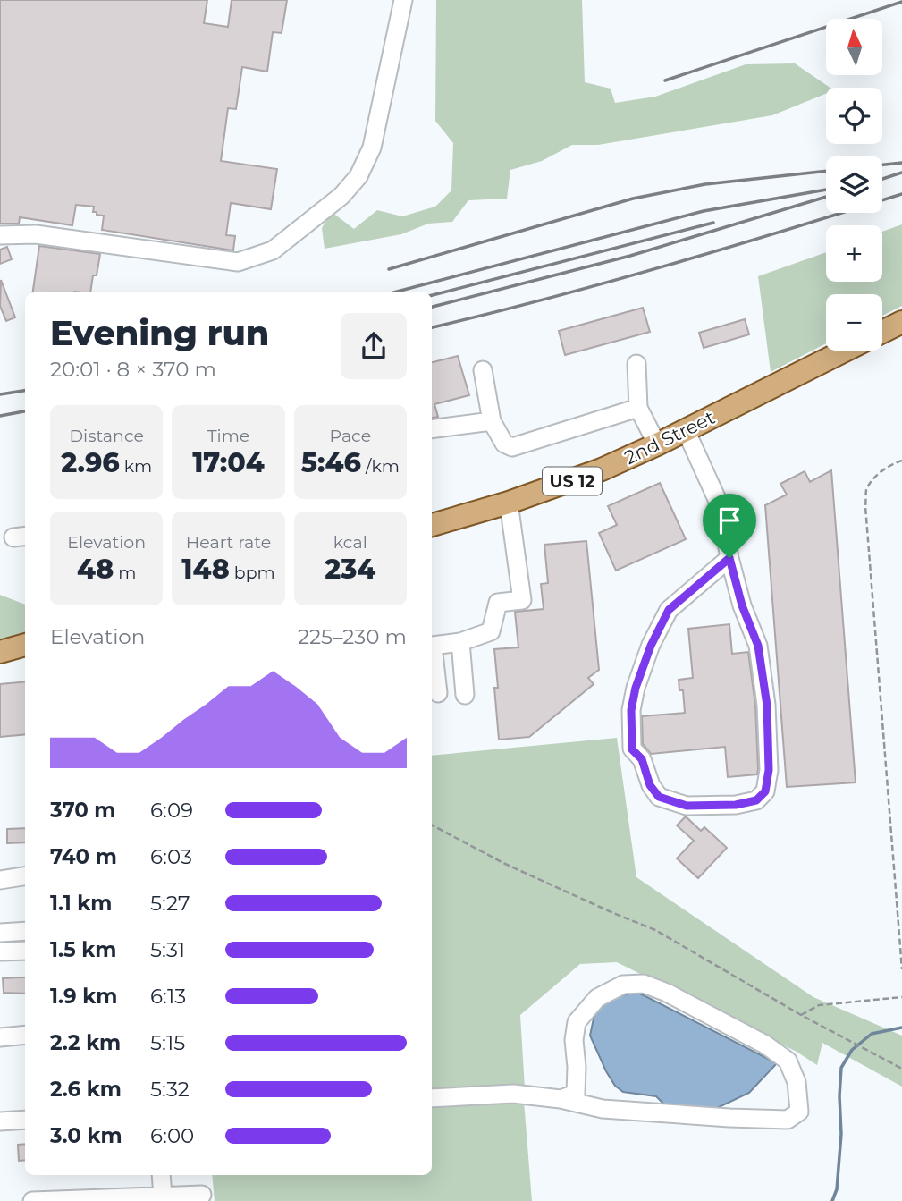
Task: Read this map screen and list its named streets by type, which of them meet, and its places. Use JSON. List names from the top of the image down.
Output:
{
  "streets": {
    "main road": ["2nd Street", "US 12"]
  },
  "north": "top",
  "page": {
    "map_buttons": ["+", "−"],
    "heading": ["Evening run", "20:01 · 8 × 370 m"],
    "stats": [
      ["Distance", "2.96 km"],
      ["Time", "17:04"],
      ["Pace", "5:46 /km"],
      ["Elevation", "48 m"],
      ["Heart rate", "148 bpm"],
      ["kcal", "234"]
    ],
    "chart": ["Elevation", "225–230 m"],
    "list": [
      {
        "name": "370 m",
        "note": "6:09"
      },
      {
        "name": "740 m",
        "note": "6:03"
      },
      {
        "name": "1.1 km",
        "note": "5:27"
      },
      {
        "name": "1.5 km",
        "note": "5:31"
      },
      {
        "name": "1.9 km",
        "note": "6:13"
      },
      {
        "name": "2.2 km",
        "note": "5:15"
      },
      {
        "name": "2.6 km",
        "note": "5:32"
      },
      {
        "name": "3.0 km",
        "note": "6:00"
      }
    ]
  }
}
